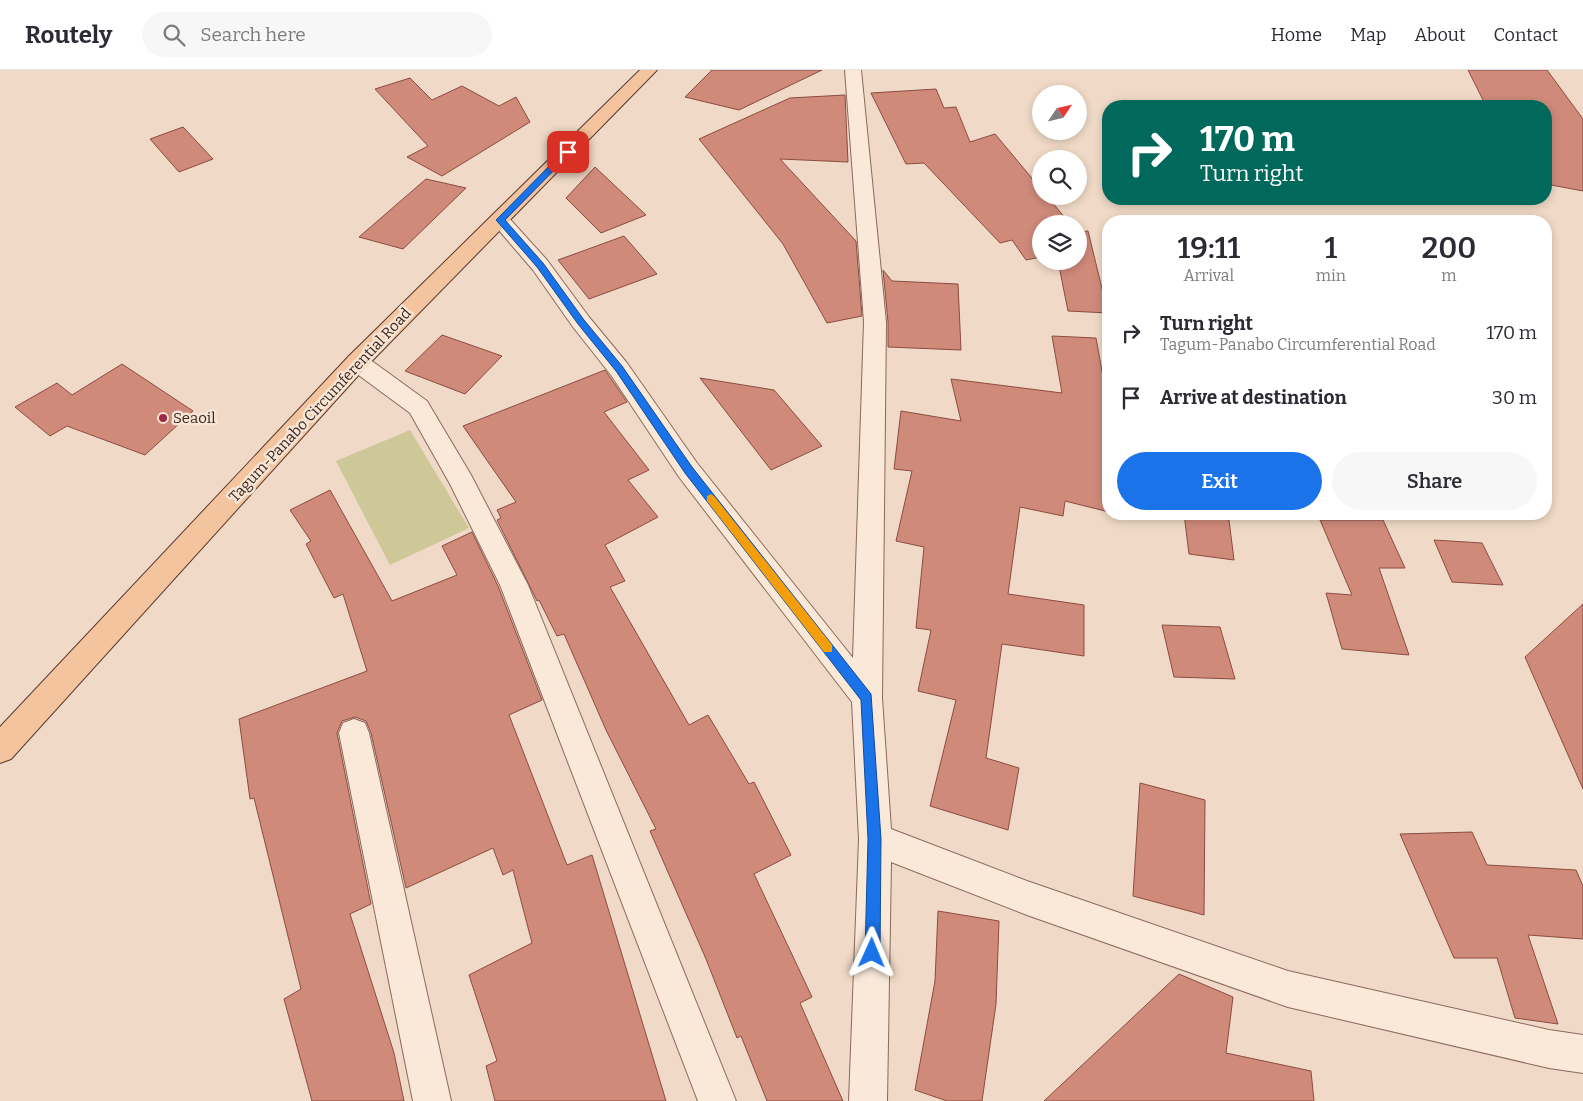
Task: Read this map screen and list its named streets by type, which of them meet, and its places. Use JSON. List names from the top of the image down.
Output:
{
  "streets": {
    "main road": ["Tagum-Panabo Circumferential Road"]
  },
  "places": ["Seaoil"],
  "north": "top right",
  "page": {
    "header": "Routely",
    "search": "Search here",
    "nav": [
      "Home",
      "Map",
      "About",
      "Contact"
    ],
    "turn": ["170 m", "Turn right"],
    "eta": [
      "19:11",
      "Arrival",
      "1",
      "min",
      "200",
      "m"
    ],
    "list": [
      {
        "name": "Turn right",
        "note": "Tagum-Panabo Circumferential Road",
        "value": "170 m"
      },
      {
        "name": "Arrive at destination",
        "value": "30 m"
      }
    ],
    "buttons": ["Exit", "Share"]
  }
}
